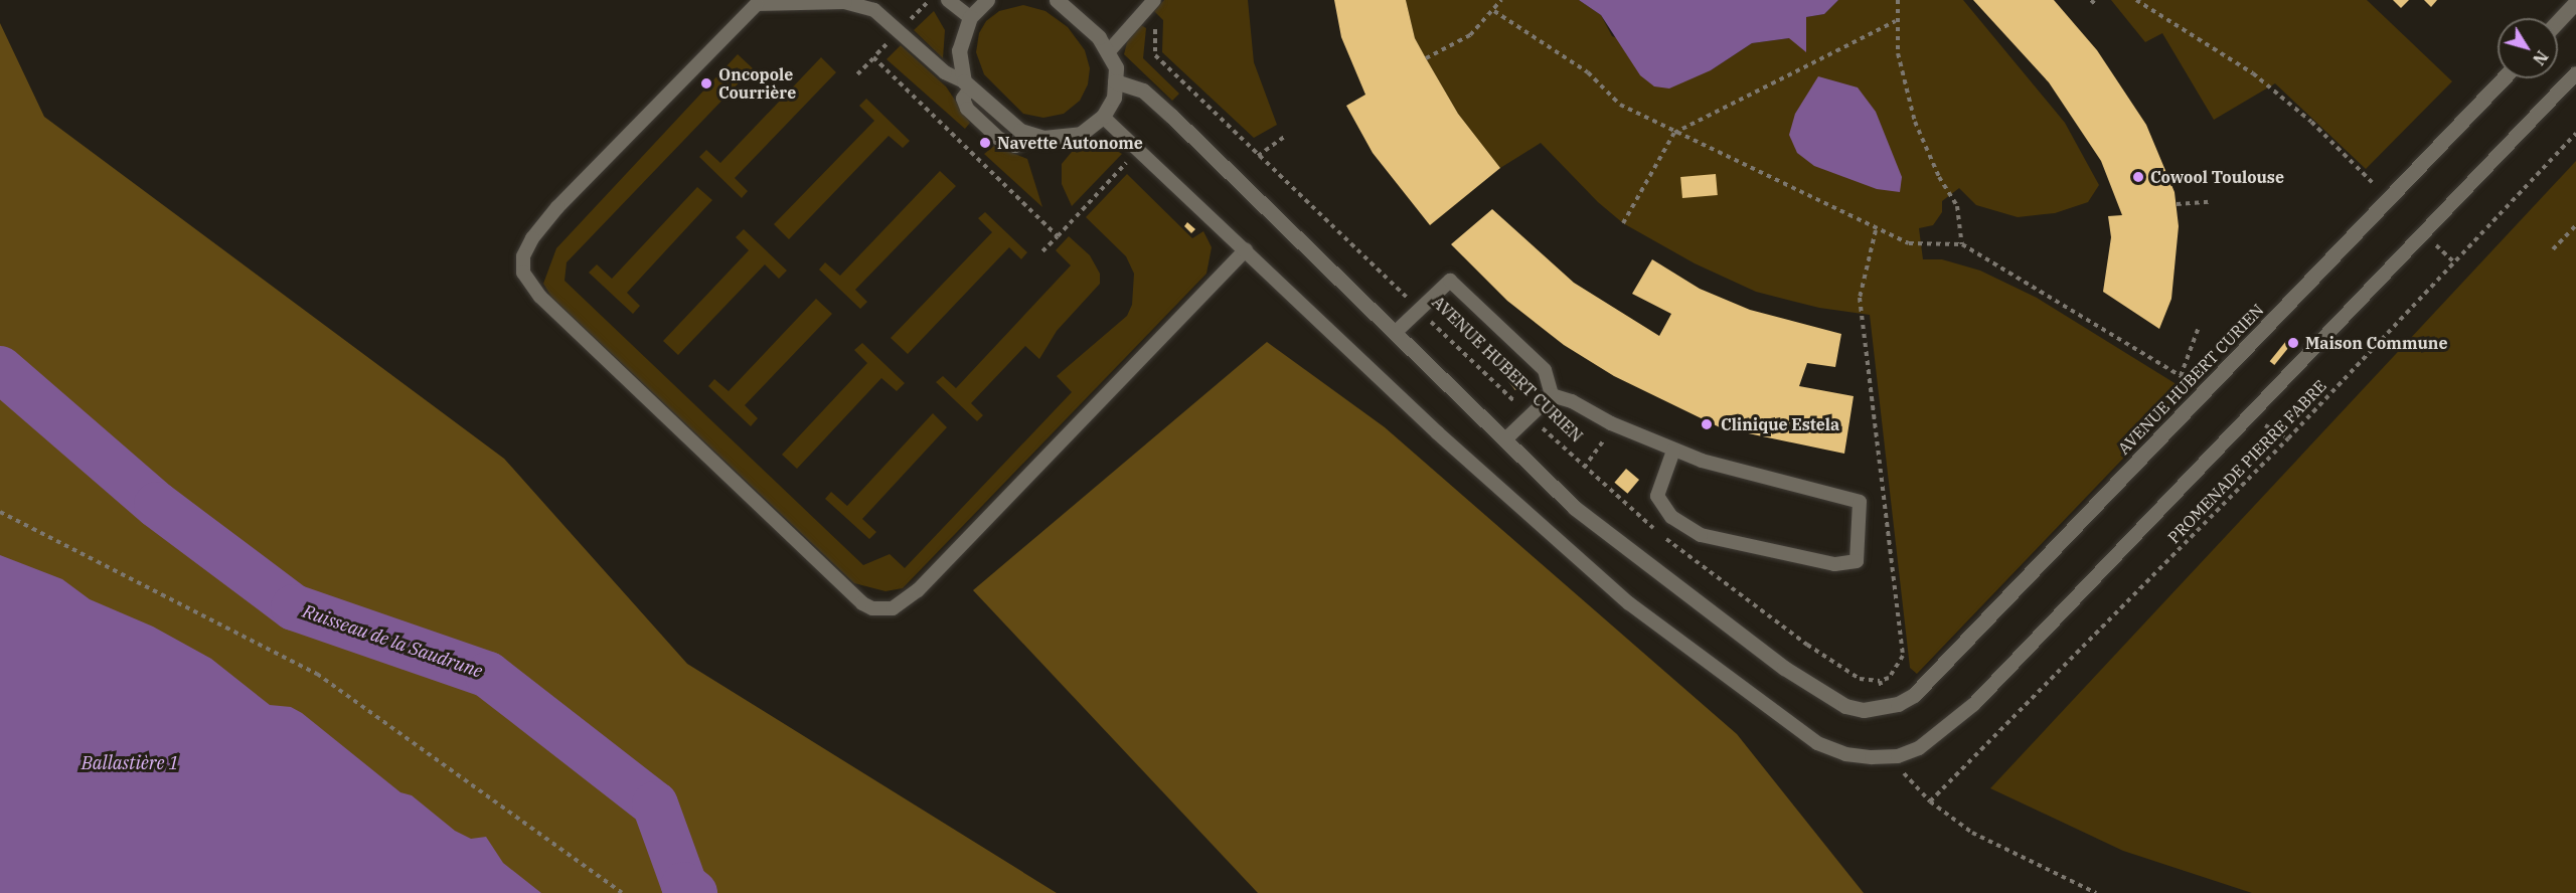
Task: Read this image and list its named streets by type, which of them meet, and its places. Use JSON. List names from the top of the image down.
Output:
{
  "streets": {
    "street": ["AVENUE HUBERT CURIEN"],
    "path": ["PROMENADE PIERRE FABRE"]
  },
  "water": ["Ruisseau de la Saudrune", "Ballastière 1"],
  "places": [
    "Oncopole Courrière",
    "Navette Autonome",
    "Cowool Toulouse",
    "Maison Commune",
    "Clinique Estela"
  ],
  "north": "bottom right"
}
